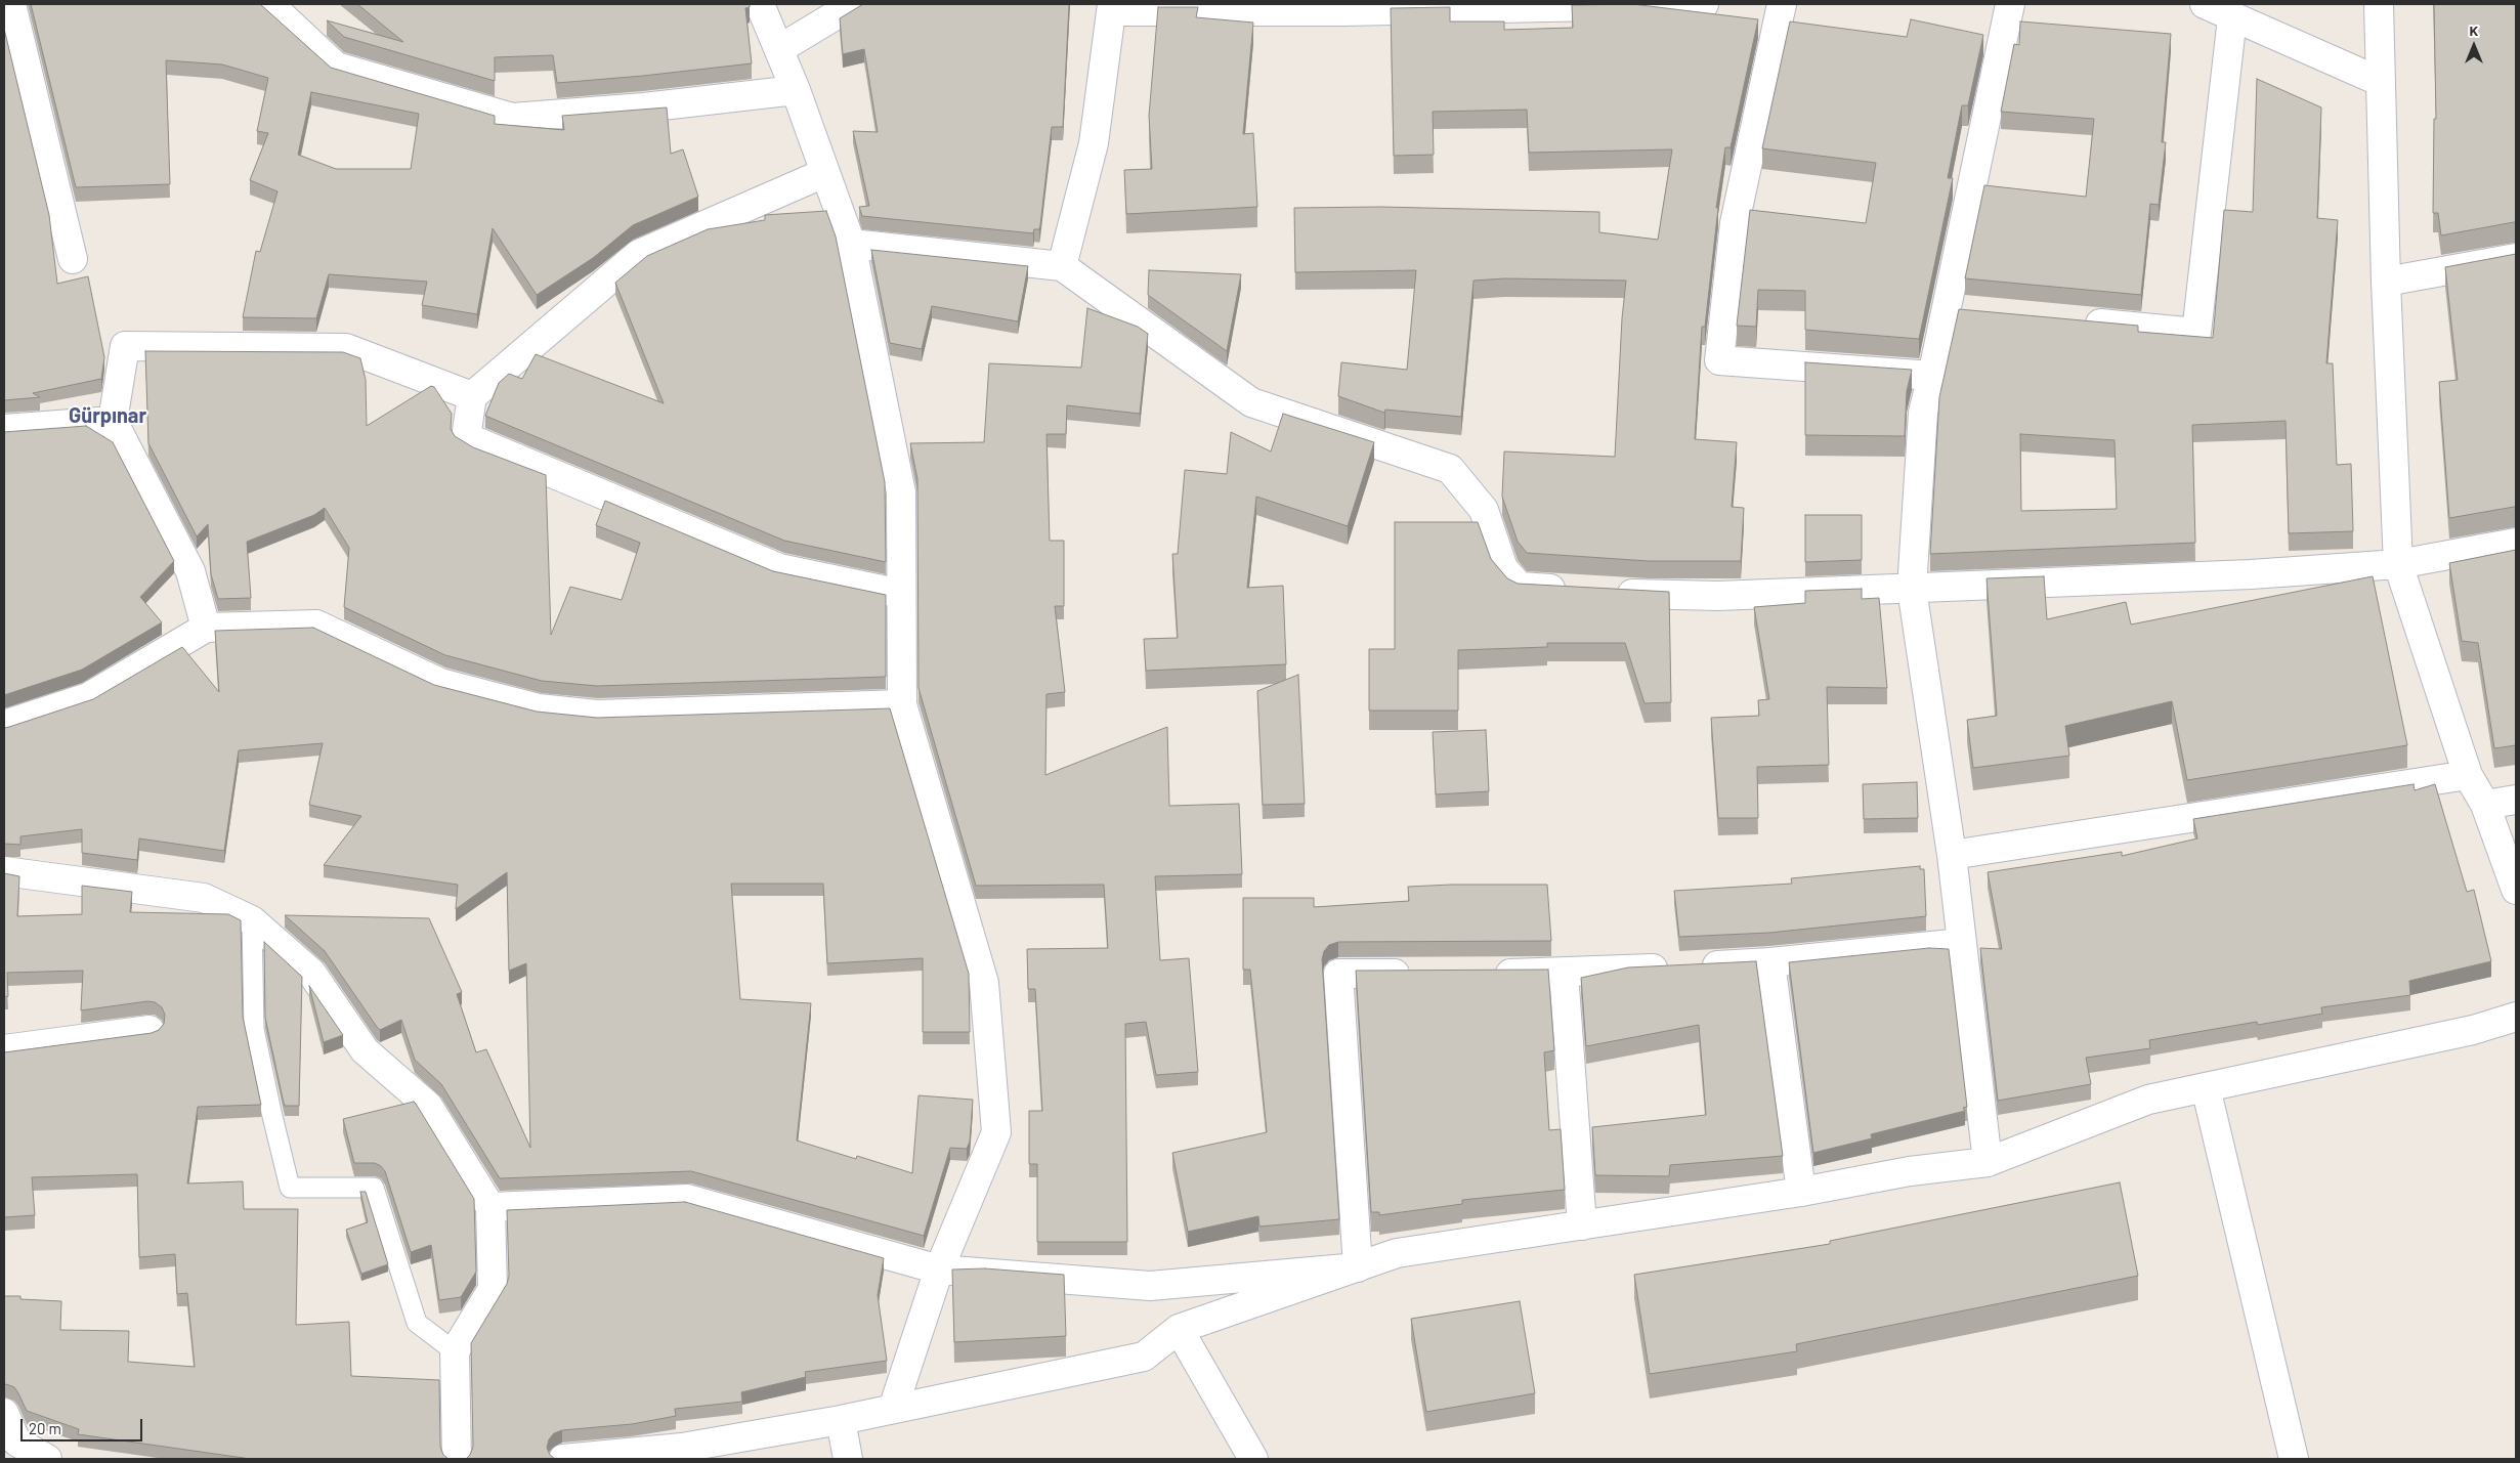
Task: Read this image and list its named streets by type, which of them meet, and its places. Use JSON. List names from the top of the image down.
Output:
{
  "districts": ["Gürpınar"],
  "scale_bar": "20 m",
  "north": "top"
}
